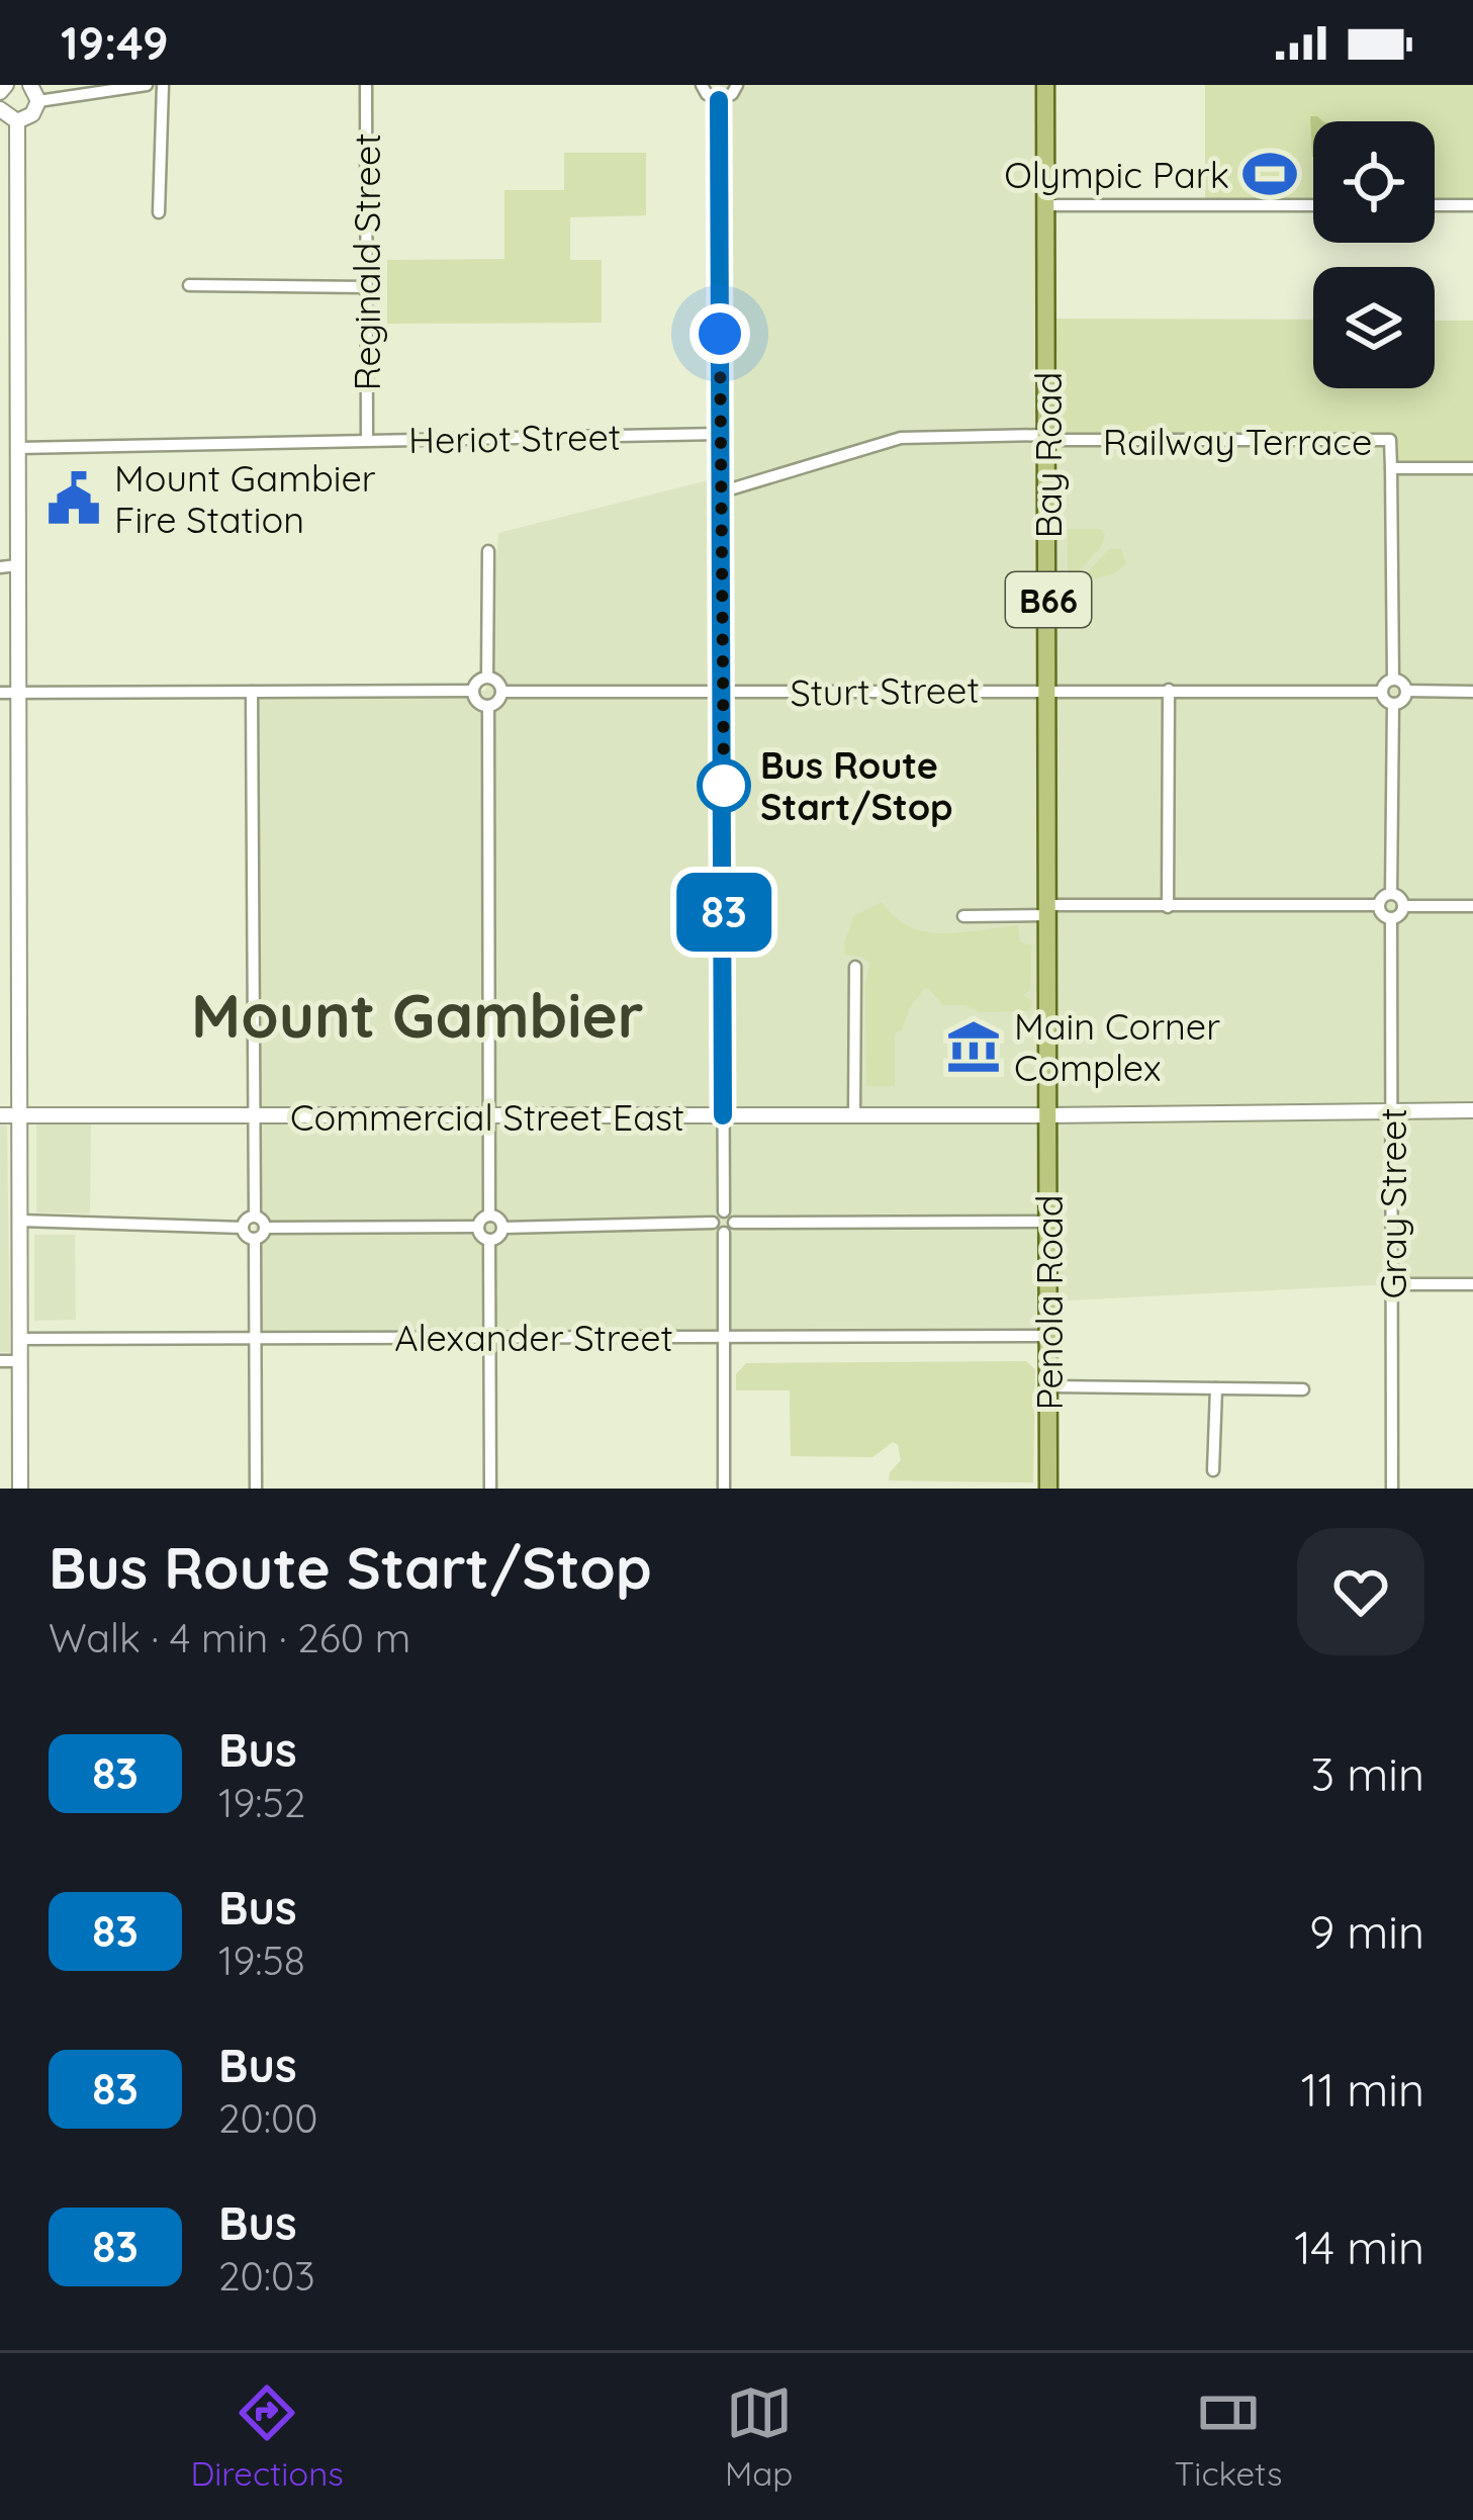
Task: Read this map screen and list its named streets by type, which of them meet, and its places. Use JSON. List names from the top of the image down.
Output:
{
  "streets": {
    "main road": ["Bay Road", "B66", "Penola Road"],
    "street": [
      "Reginald Street",
      "Heriot Street",
      "Railway Terrace",
      "Sturt Street",
      "Commercial Street East",
      "Gray Street",
      "Alexander Street"
    ]
  },
  "crossings": [
    ["Reginald Street", "Heriot Street"],
    ["Railway Terrace", "Bay Road"],
    ["Bay Road", "Sturt Street"],
    ["Bay Road", "Commercial Street East"],
    ["Bay Road", "Penola Road"],
    ["Commercial Street East", "Gray Street"],
    ["Commercial Street East", "Penola Road"],
    ["Penola Road", "Alexander Street"]
  ],
  "districts": ["Mount Gambier"],
  "places": {
    "sports": ["Olympic Park"],
    "public building": ["Mount Gambier Fire Station"],
    "other": ["Bus Route Start/Stop"],
    "museum": ["Main Corner Complex"]
  },
  "lines": ["bus line 83"],
  "page": {
    "status": "19:49",
    "on_map": "83",
    "heading": ["Bus Route Start/Stop", "Walk · 4 min · 260 m"],
    "list": [
      {
        "mark": "83",
        "name": "Bus",
        "note": "19:52",
        "value": "3 min"
      },
      {
        "mark": "83",
        "name": "Bus",
        "note": "19:58",
        "value": "9 min"
      },
      {
        "mark": "83",
        "name": "Bus",
        "note": "20:00",
        "value": "11 min"
      },
      {
        "mark": "83",
        "name": "Bus",
        "note": "20:03",
        "value": "14 min"
      }
    ],
    "tabs": ["Directions", "Map", "Tickets"]
  }
}
